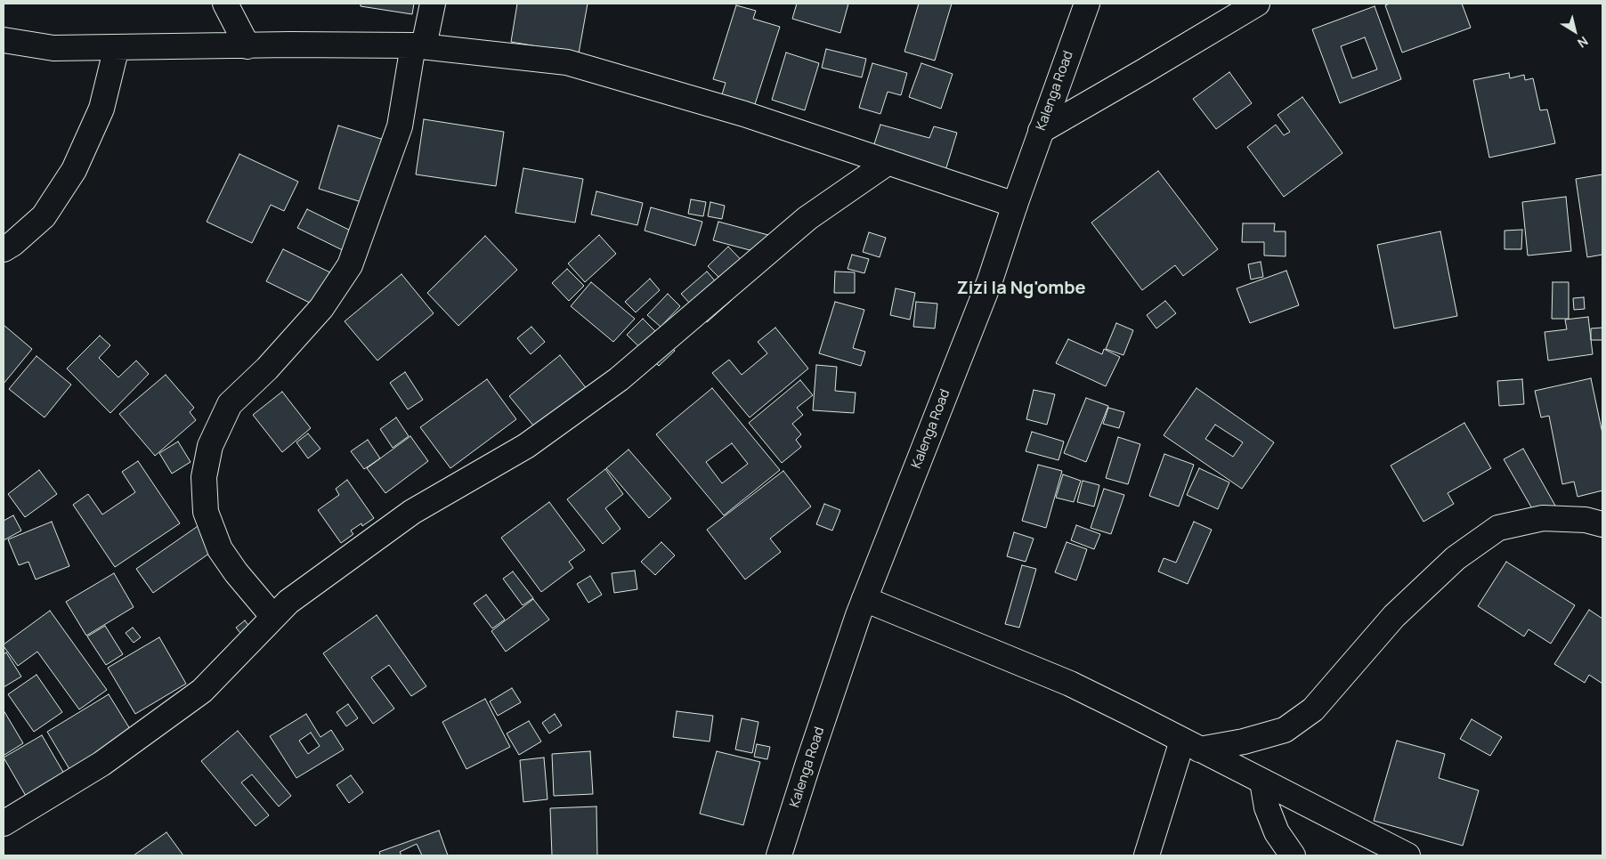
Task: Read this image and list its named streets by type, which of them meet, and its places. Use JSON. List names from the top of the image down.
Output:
{
  "streets": {
    "street": ["Kalenga Road"]
  },
  "districts": ["Zizi la Ng'ombe"],
  "north": "bottom right"
}
